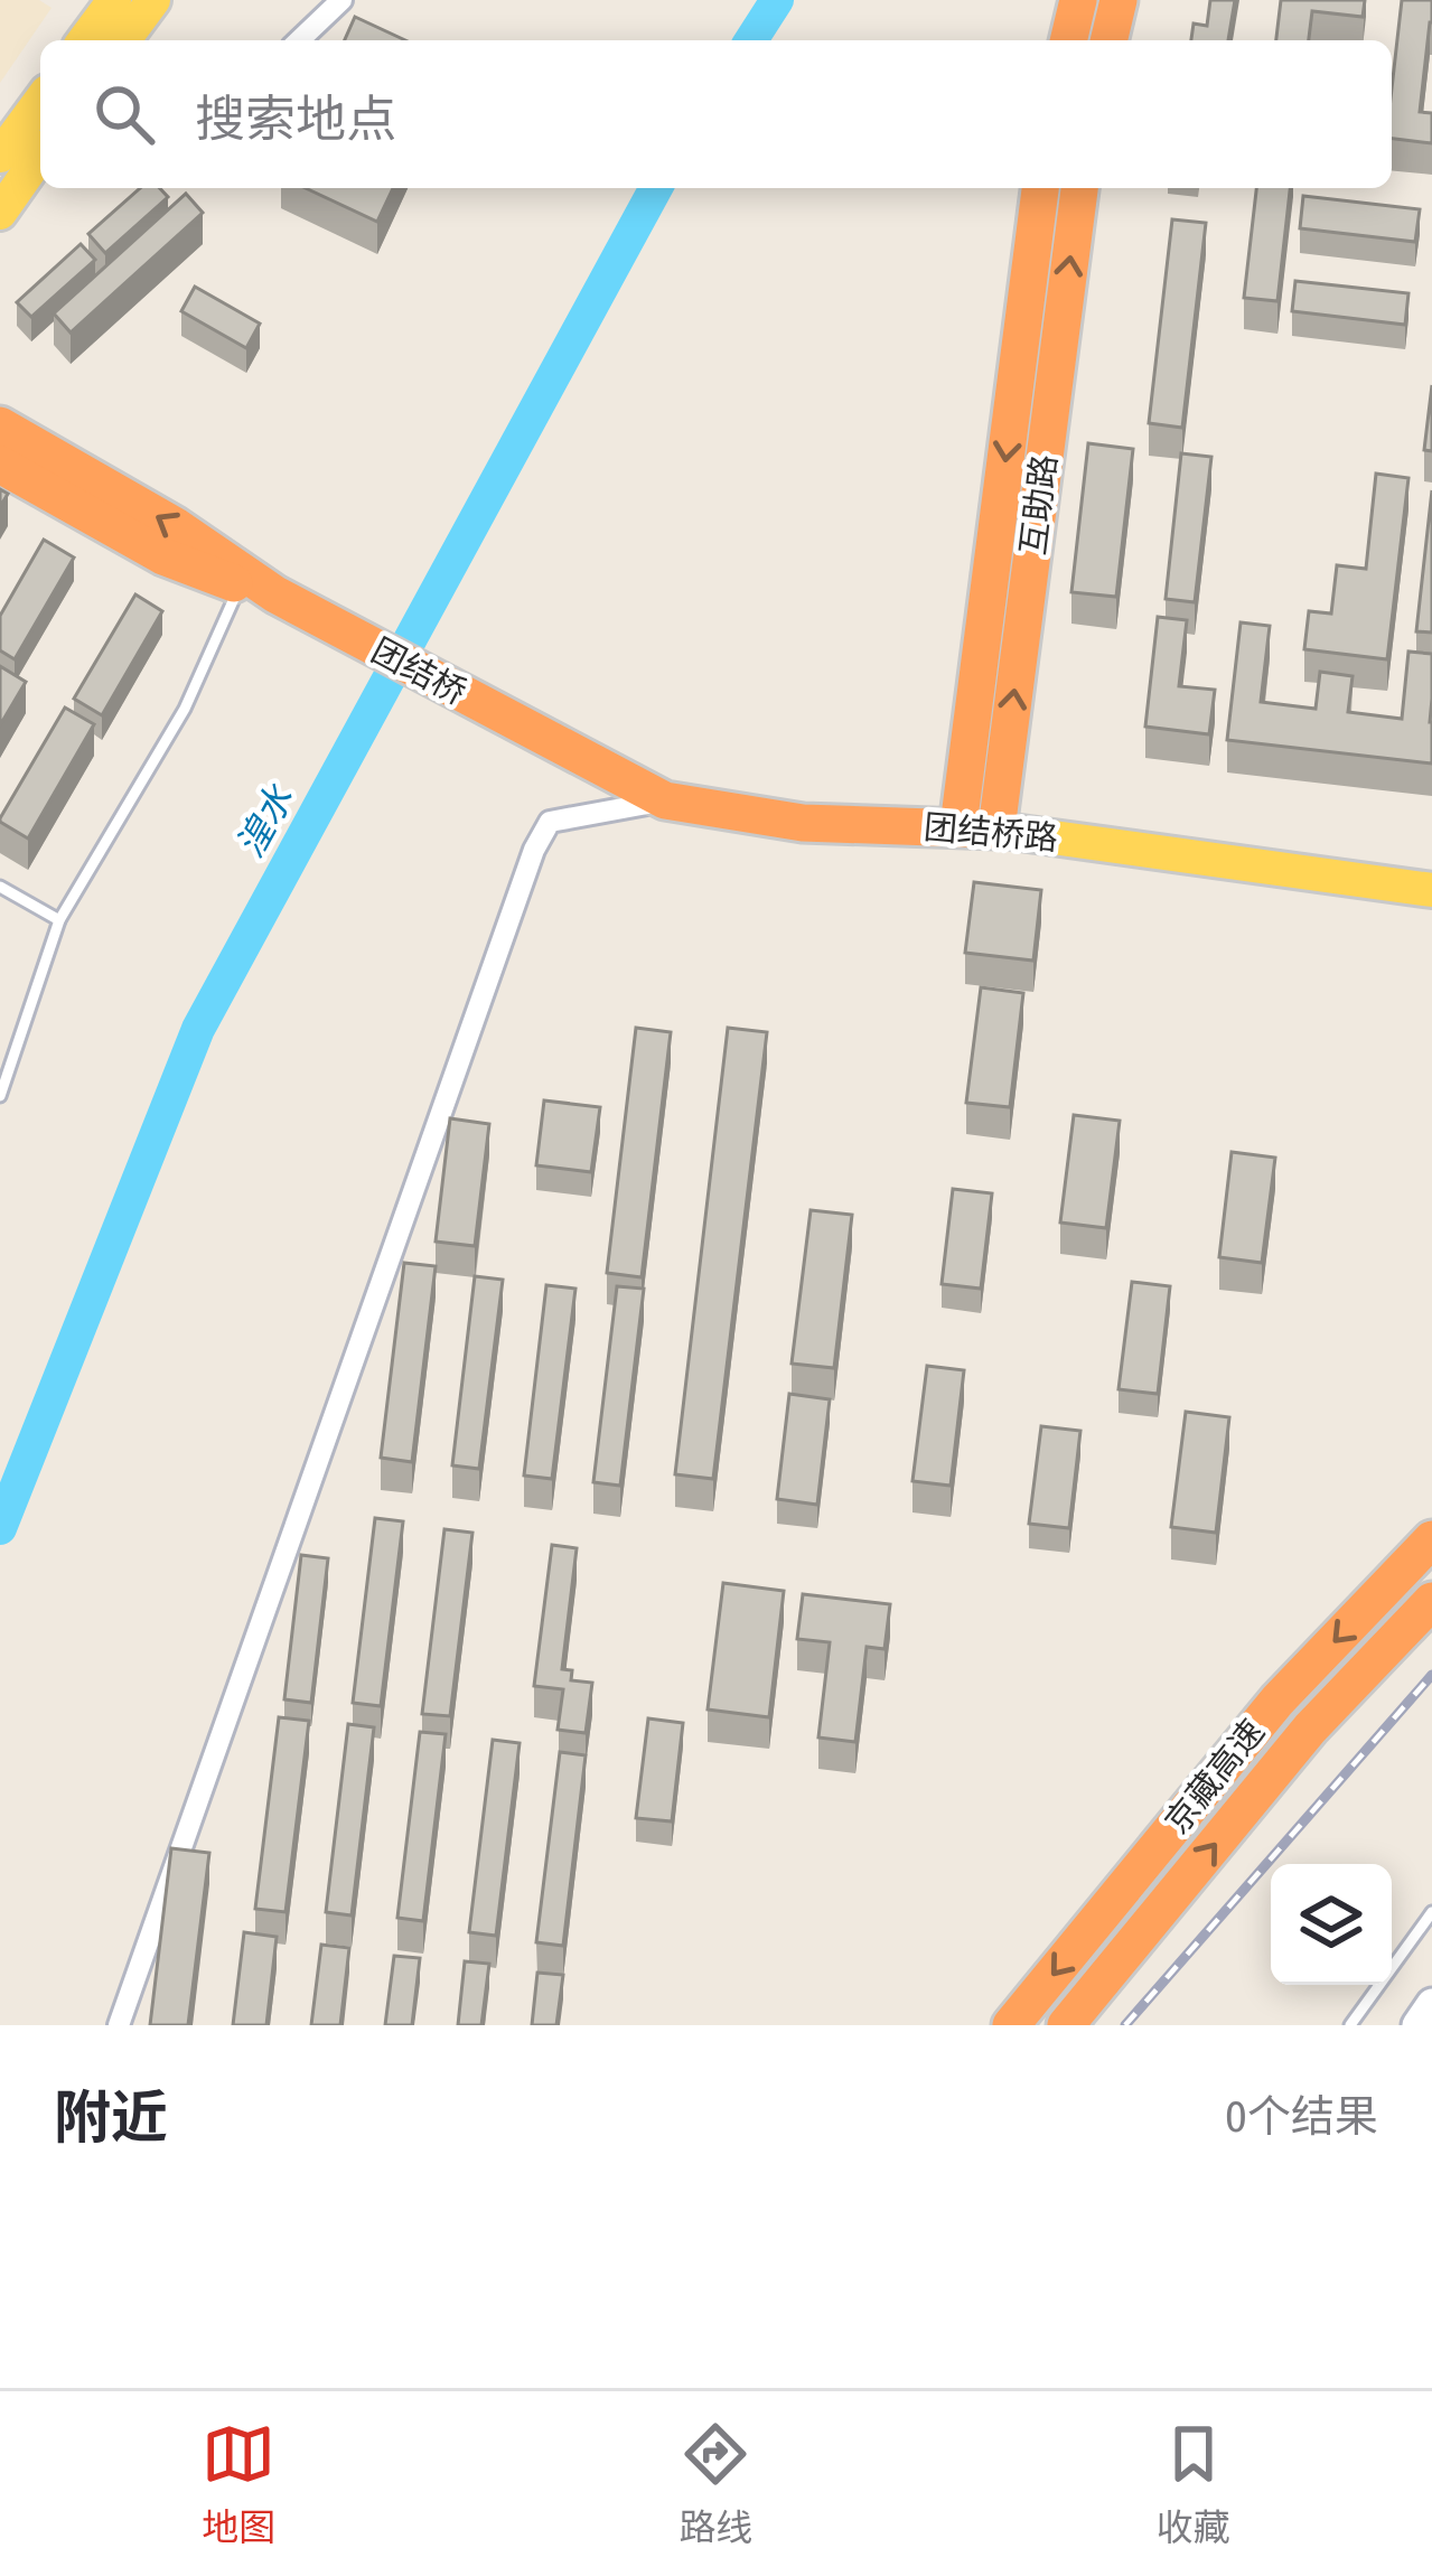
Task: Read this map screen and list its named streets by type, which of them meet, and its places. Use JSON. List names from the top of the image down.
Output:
{
  "streets": {
    "highway": [
      "互助路",
      "团结桥",
      "团结桥路",
      "京藏高速"
    ]
  },
  "crossings": [
    ["互助路", "团结桥路"],
    ["团结桥", "团结桥路"]
  ],
  "water": ["湟水"],
  "page": {
    "search": "搜索地点",
    "heading": ["附近", "0个结果"],
    "nav": ["地图", "路线", "收藏"]
  }
}
